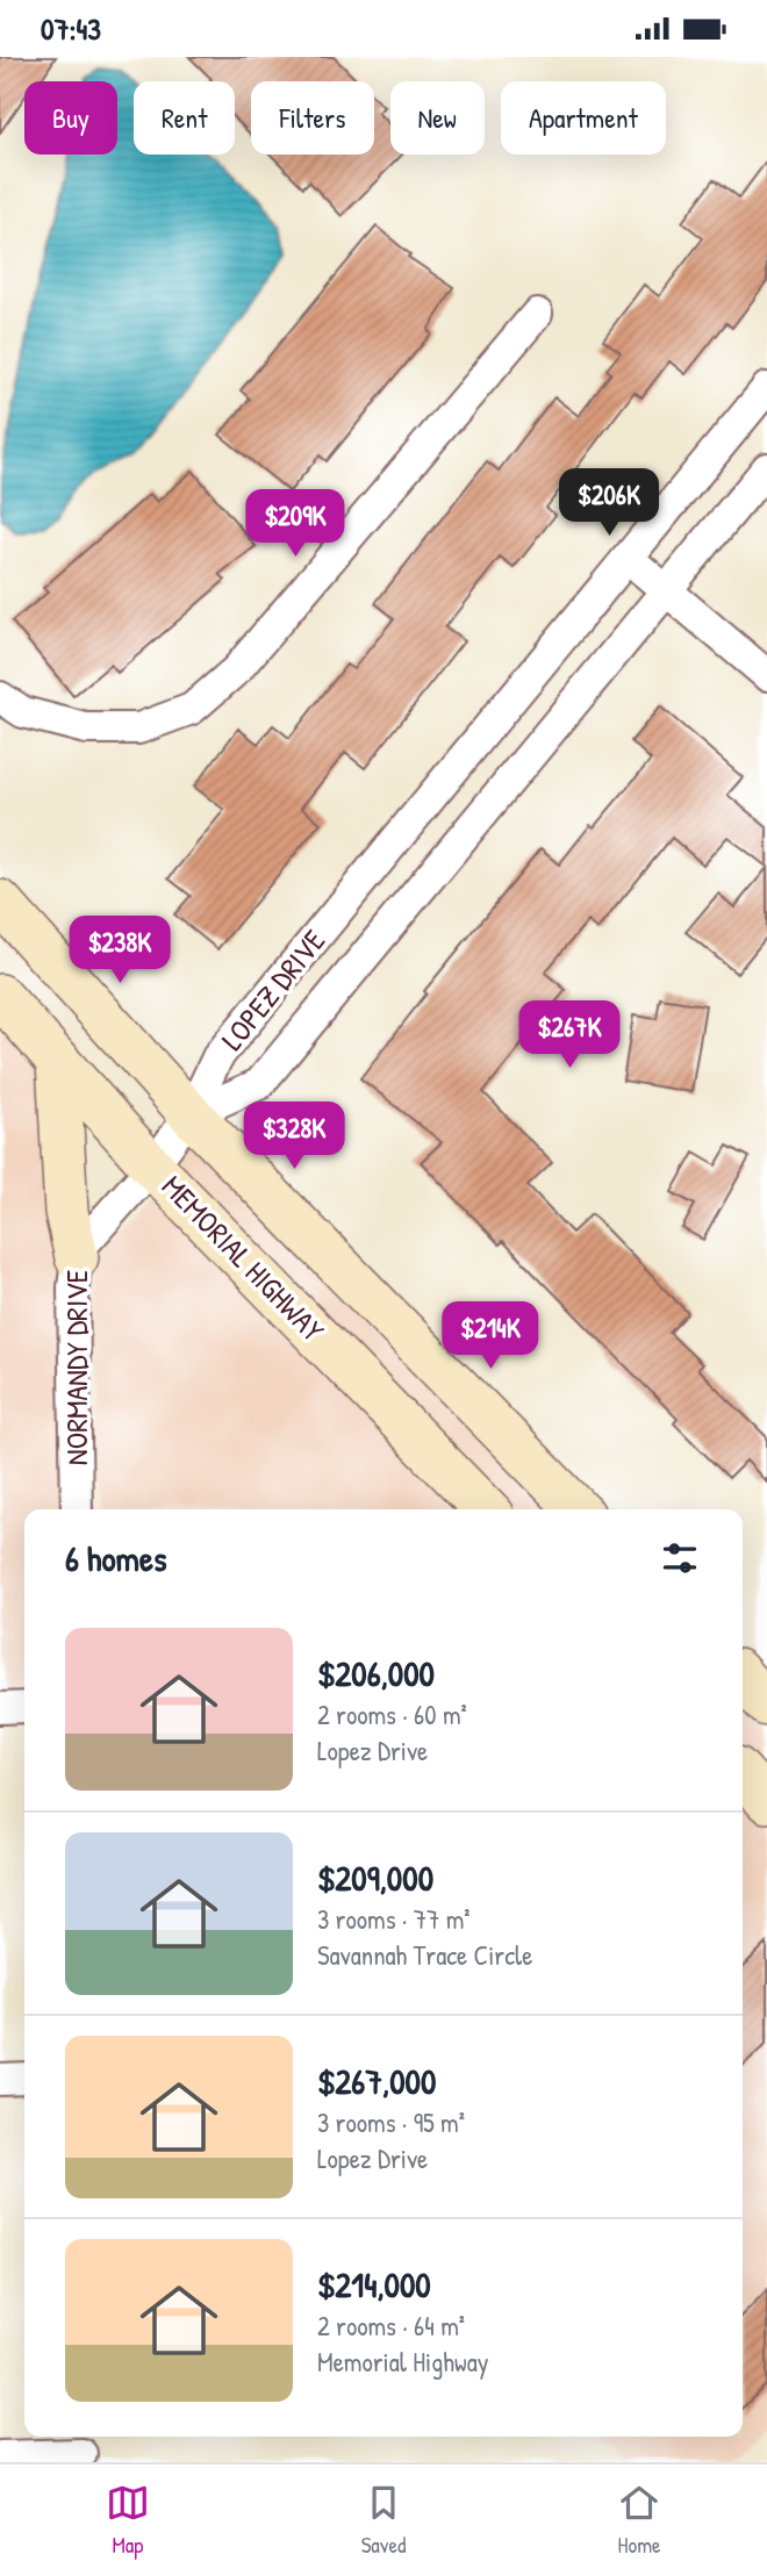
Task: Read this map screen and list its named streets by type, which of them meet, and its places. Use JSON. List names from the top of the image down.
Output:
{
  "streets": {
    "main road": ["MEMORIAL HIGHWAY"],
    "street": ["LOPEZ DRIVE", "NORMANDY DRIVE"]
  },
  "crossings": [
    ["LOPEZ DRIVE", "MEMORIAL HIGHWAY"],
    ["LOPEZ DRIVE", "NORMANDY DRIVE"],
    ["MEMORIAL HIGHWAY", "NORMANDY DRIVE"]
  ],
  "page": {
    "status": "07:43",
    "chip": [
      "Buy",
      "Rent",
      "Filters",
      "New",
      "Apartment"
    ],
    "price": [
      "$206K",
      "$209K",
      "$238K",
      "$267K",
      "$328K",
      "$214K"
    ],
    "heading": "6 homes",
    "list": [
      {
        "name": "$206,000",
        "note": "2 rooms · 60 m² · Lopez Drive"
      },
      {
        "name": "$209,000",
        "note": "3 rooms · 77 m² · Savannah Trace Circle"
      },
      {
        "name": "$267,000",
        "note": "3 rooms · 95 m² · Lopez Drive"
      },
      {
        "name": "$214,000",
        "note": "2 rooms · 64 m² · Memorial Highway"
      }
    ],
    "tabs": ["Map", "Saved", "Home"]
  }
}
